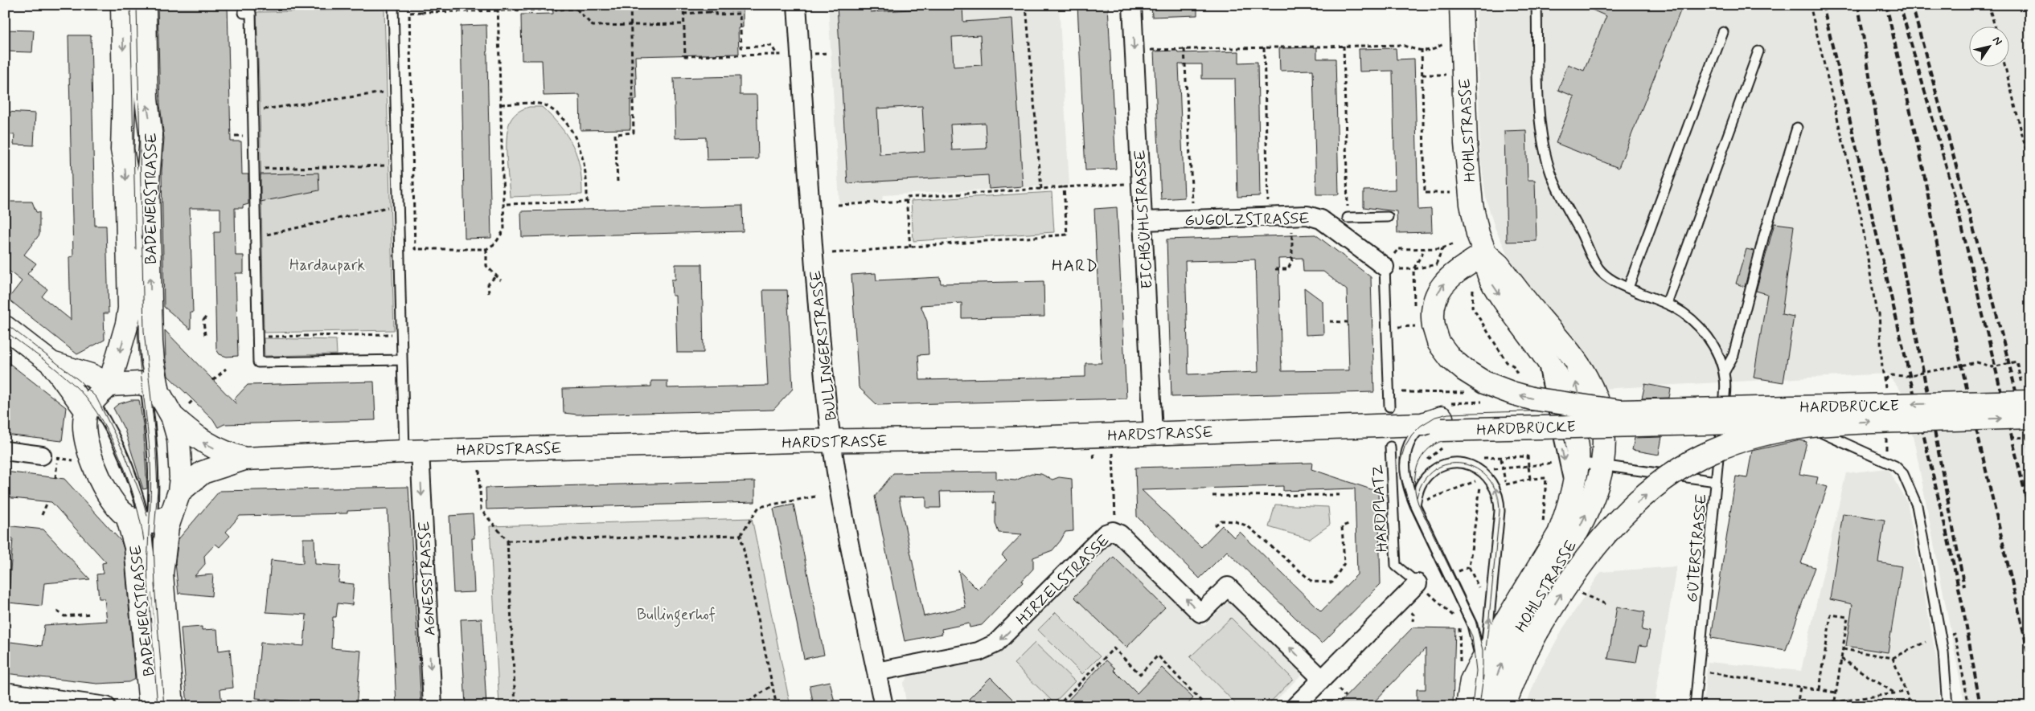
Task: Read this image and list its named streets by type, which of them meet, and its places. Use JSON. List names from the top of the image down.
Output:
{
  "streets": {
    "main road": [
      "HOHLSTRASSE",
      "BADENERSTRASSE",
      "HARDBRÜCKE",
      "HARDSTRASSE"
    ],
    "street": [
      "GUGOLZSTRASSE",
      "EICHBÜHLSTRASSE",
      "BULLINGERSTRASSE",
      "AGNESSTRASSE",
      "HIRZELSTRASSE"
    ],
    "lane": ["HARDPLATZ", "GÜTERSTRASSE"]
  },
  "crossings": [
    ["HOHLSTRASSE", "HARDBRÜCKE"],
    ["HOHLSTRASSE", "GÜTERSTRASSE"],
    ["BADENERSTRASSE", "HARDSTRASSE"],
    ["GUGOLZSTRASSE", "EICHBÜHLSTRASSE"],
    ["EICHBÜHLSTRASSE", "HARDSTRASSE"],
    ["BULLINGERSTRASSE", "HARDSTRASSE"],
    ["BULLINGERSTRASSE", "HIRZELSTRASSE"],
    ["HARDBRÜCKE", "HARDSTRASSE"],
    ["HARDSTRASSE", "AGNESSTRASSE"]
  ],
  "one_way": ["EICHBÜHLSTRASSE", "AGNESSTRASSE"],
  "districts": ["HARD"],
  "parks": ["Hardaupark", "Bullingerhof"],
  "north": "top right"
}
